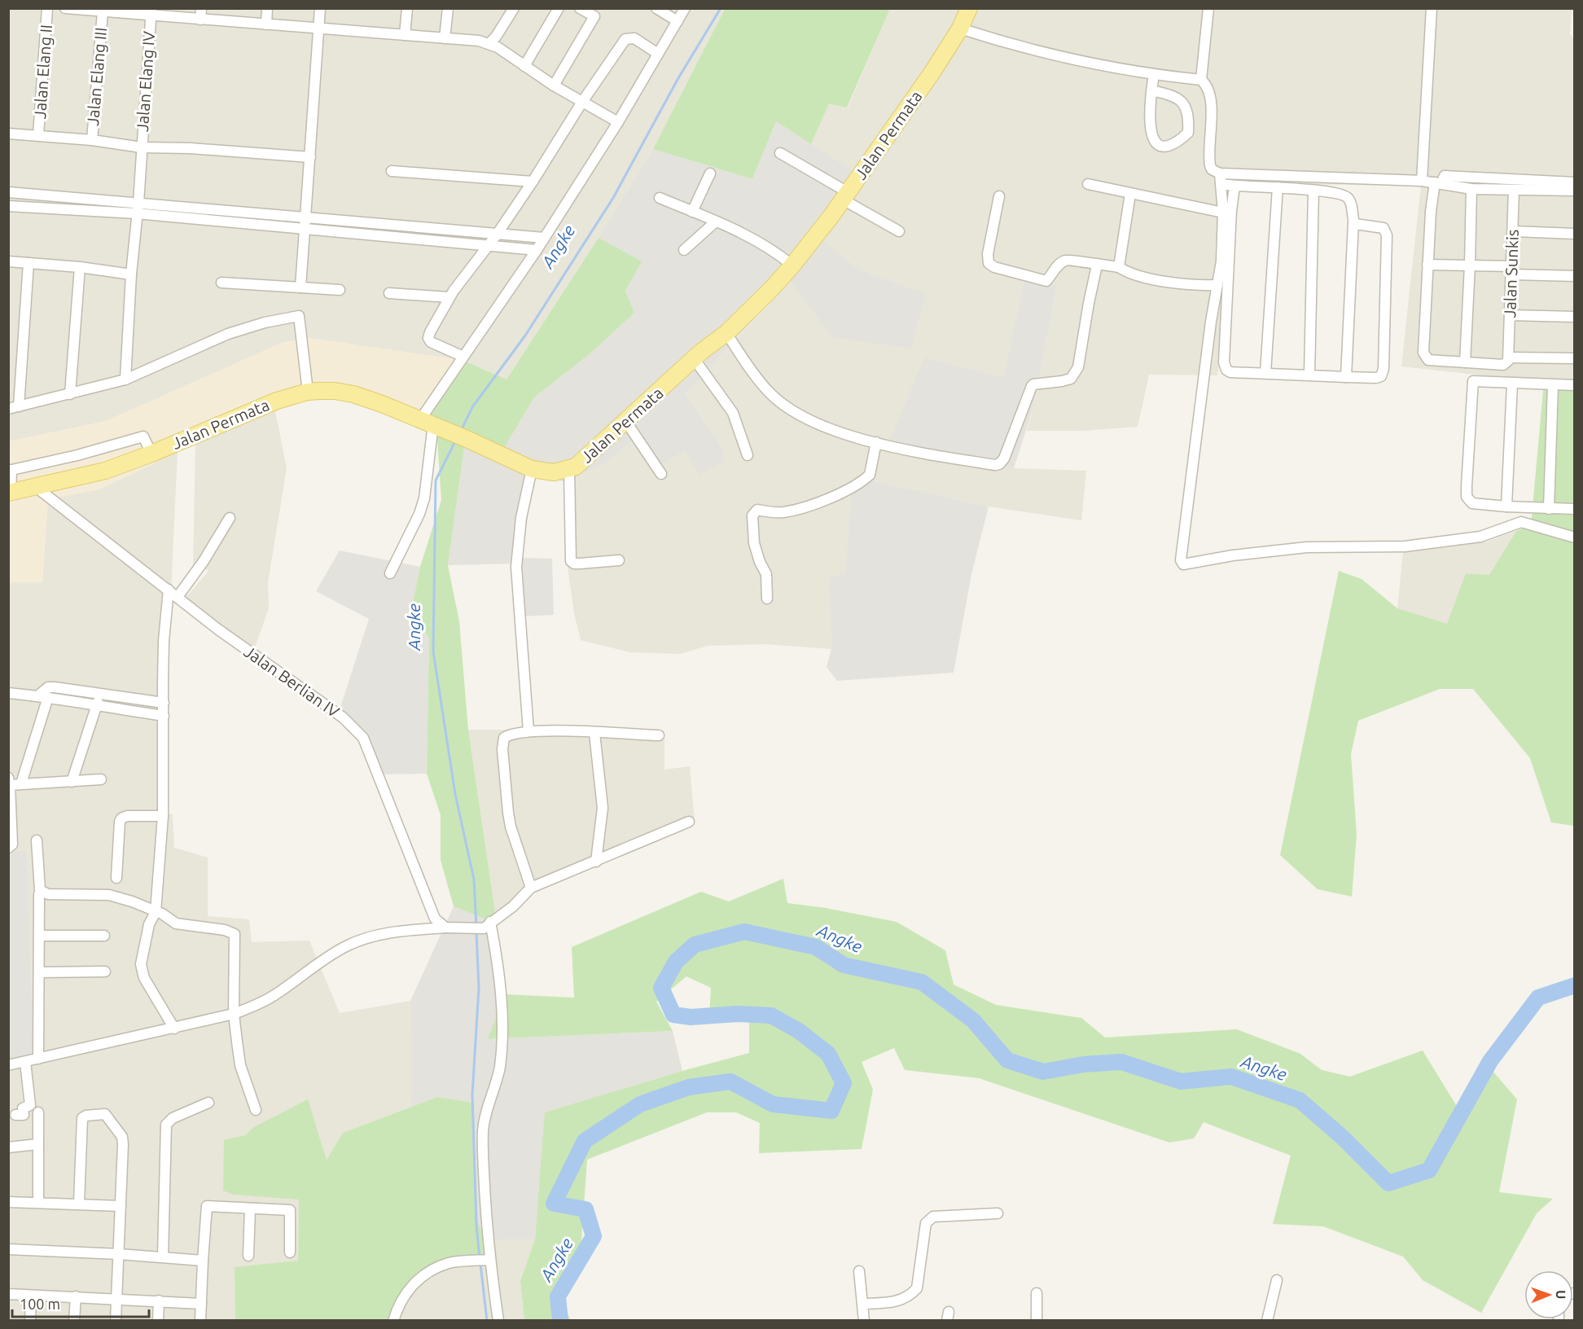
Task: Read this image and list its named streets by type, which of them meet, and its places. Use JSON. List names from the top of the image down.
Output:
{
  "streets": {
    "main road": ["Jalan Permata"],
    "street": [
      "Jalan Elang II",
      "Jalan Elang III",
      "Jalan Elang IV",
      "Jalan Sunkis",
      "Jalan Berlian IV"
    ]
  },
  "crossings": [
    ["Jalan Permata", "Jalan Berlian IV"]
  ],
  "water": ["Angke"],
  "scale_bar": "100 m",
  "north": "right"
}
